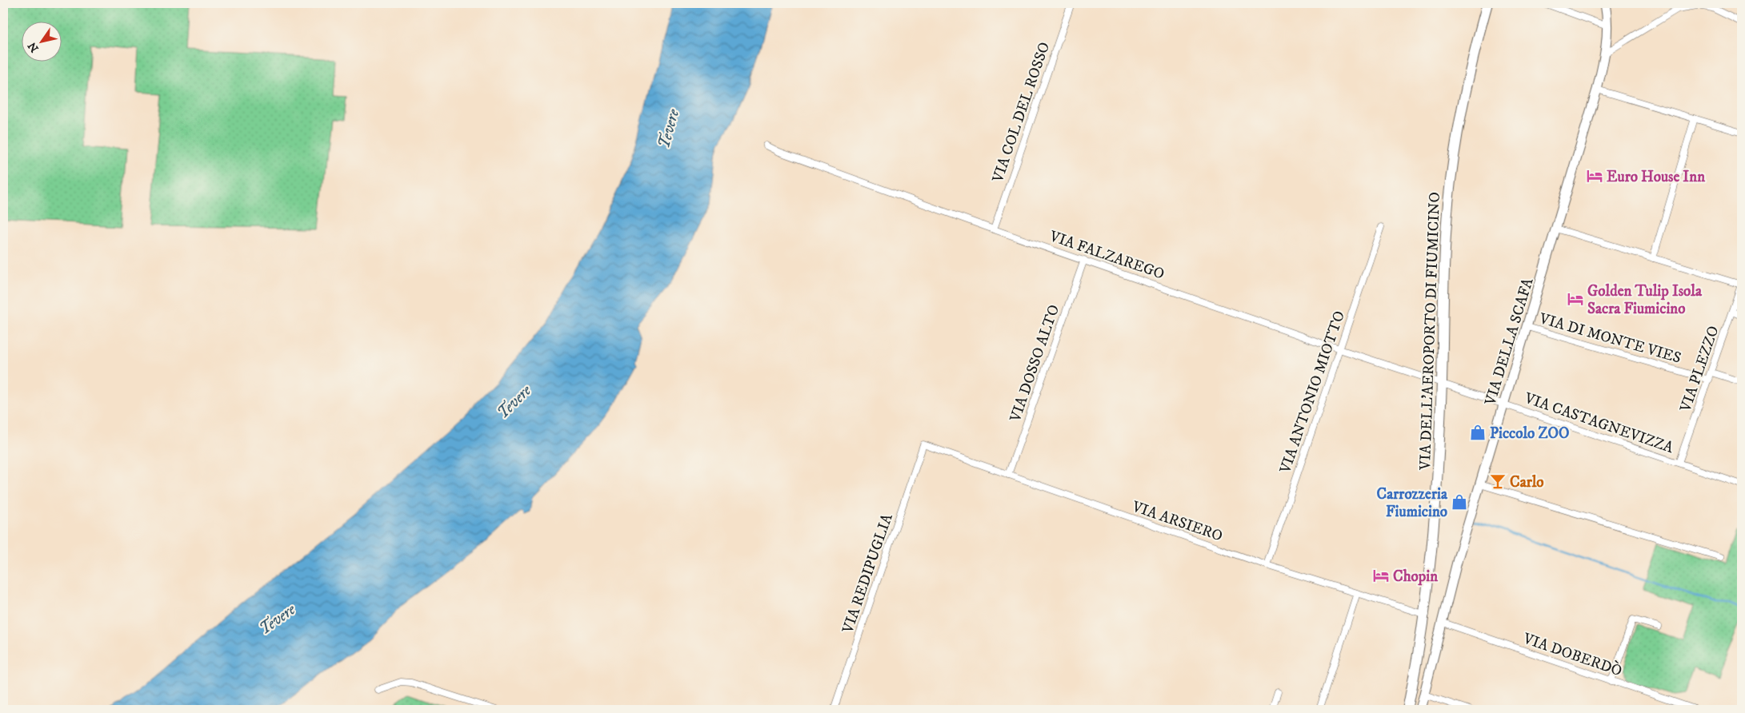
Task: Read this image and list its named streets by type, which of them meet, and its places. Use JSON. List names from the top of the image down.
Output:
{
  "streets": {
    "main road": ["VIA DELL'AEROPORTO DI FIUMICINO"],
    "street": [
      "VIA COL DEL ROSSO",
      "VIA FALZAREGO",
      "VIA DI MONTE VIES",
      "VIA DELLA SCAFA",
      "VIA DOSSO ALTO",
      "VIA PLEZZO",
      "VIA ANTONIO MIOTTO",
      "VIA CASTAGNEVIZZA",
      "VIA ARSIERO",
      "VIA REDIPUGLIA",
      "VIA DOBERDÒ"
    ]
  },
  "crossings": [
    ["VIA COL DEL ROSSO", "VIA FALZAREGO"],
    ["VIA FALZAREGO", "VIA DELL'AEROPORTO DI FIUMICINO"],
    ["VIA FALZAREGO", "VIA DOSSO ALTO"],
    ["VIA FALZAREGO", "VIA ANTONIO MIOTTO"],
    ["VIA FALZAREGO", "VIA CASTAGNEVIZZA"],
    ["VIA DELL'AEROPORTO DI FIUMICINO", "VIA CASTAGNEVIZZA"],
    ["VIA DELL'AEROPORTO DI FIUMICINO", "VIA ARSIERO"],
    ["VIA DI MONTE VIES", "VIA DELLA SCAFA"],
    ["VIA DI MONTE VIES", "VIA PLEZZO"],
    ["VIA DELLA SCAFA", "VIA CASTAGNEVIZZA"],
    ["VIA DELLA SCAFA", "VIA DOBERDÒ"],
    ["VIA DOSSO ALTO", "VIA ARSIERO"],
    ["VIA PLEZZO", "VIA CASTAGNEVIZZA"],
    ["VIA ANTONIO MIOTTO", "VIA ARSIERO"],
    ["VIA ARSIERO", "VIA REDIPUGLIA"]
  ],
  "water": ["Tevere"],
  "places": {
    "hotel": ["Euro House Inn", "Golden Tulip Isola Sacra Fiumicino", "Chopin"],
    "shop": ["Piccolo ZOO", "Carrozzeria Fiumicino"],
    "bar": ["Carlo"]
  },
  "north": "bottom left"
}
